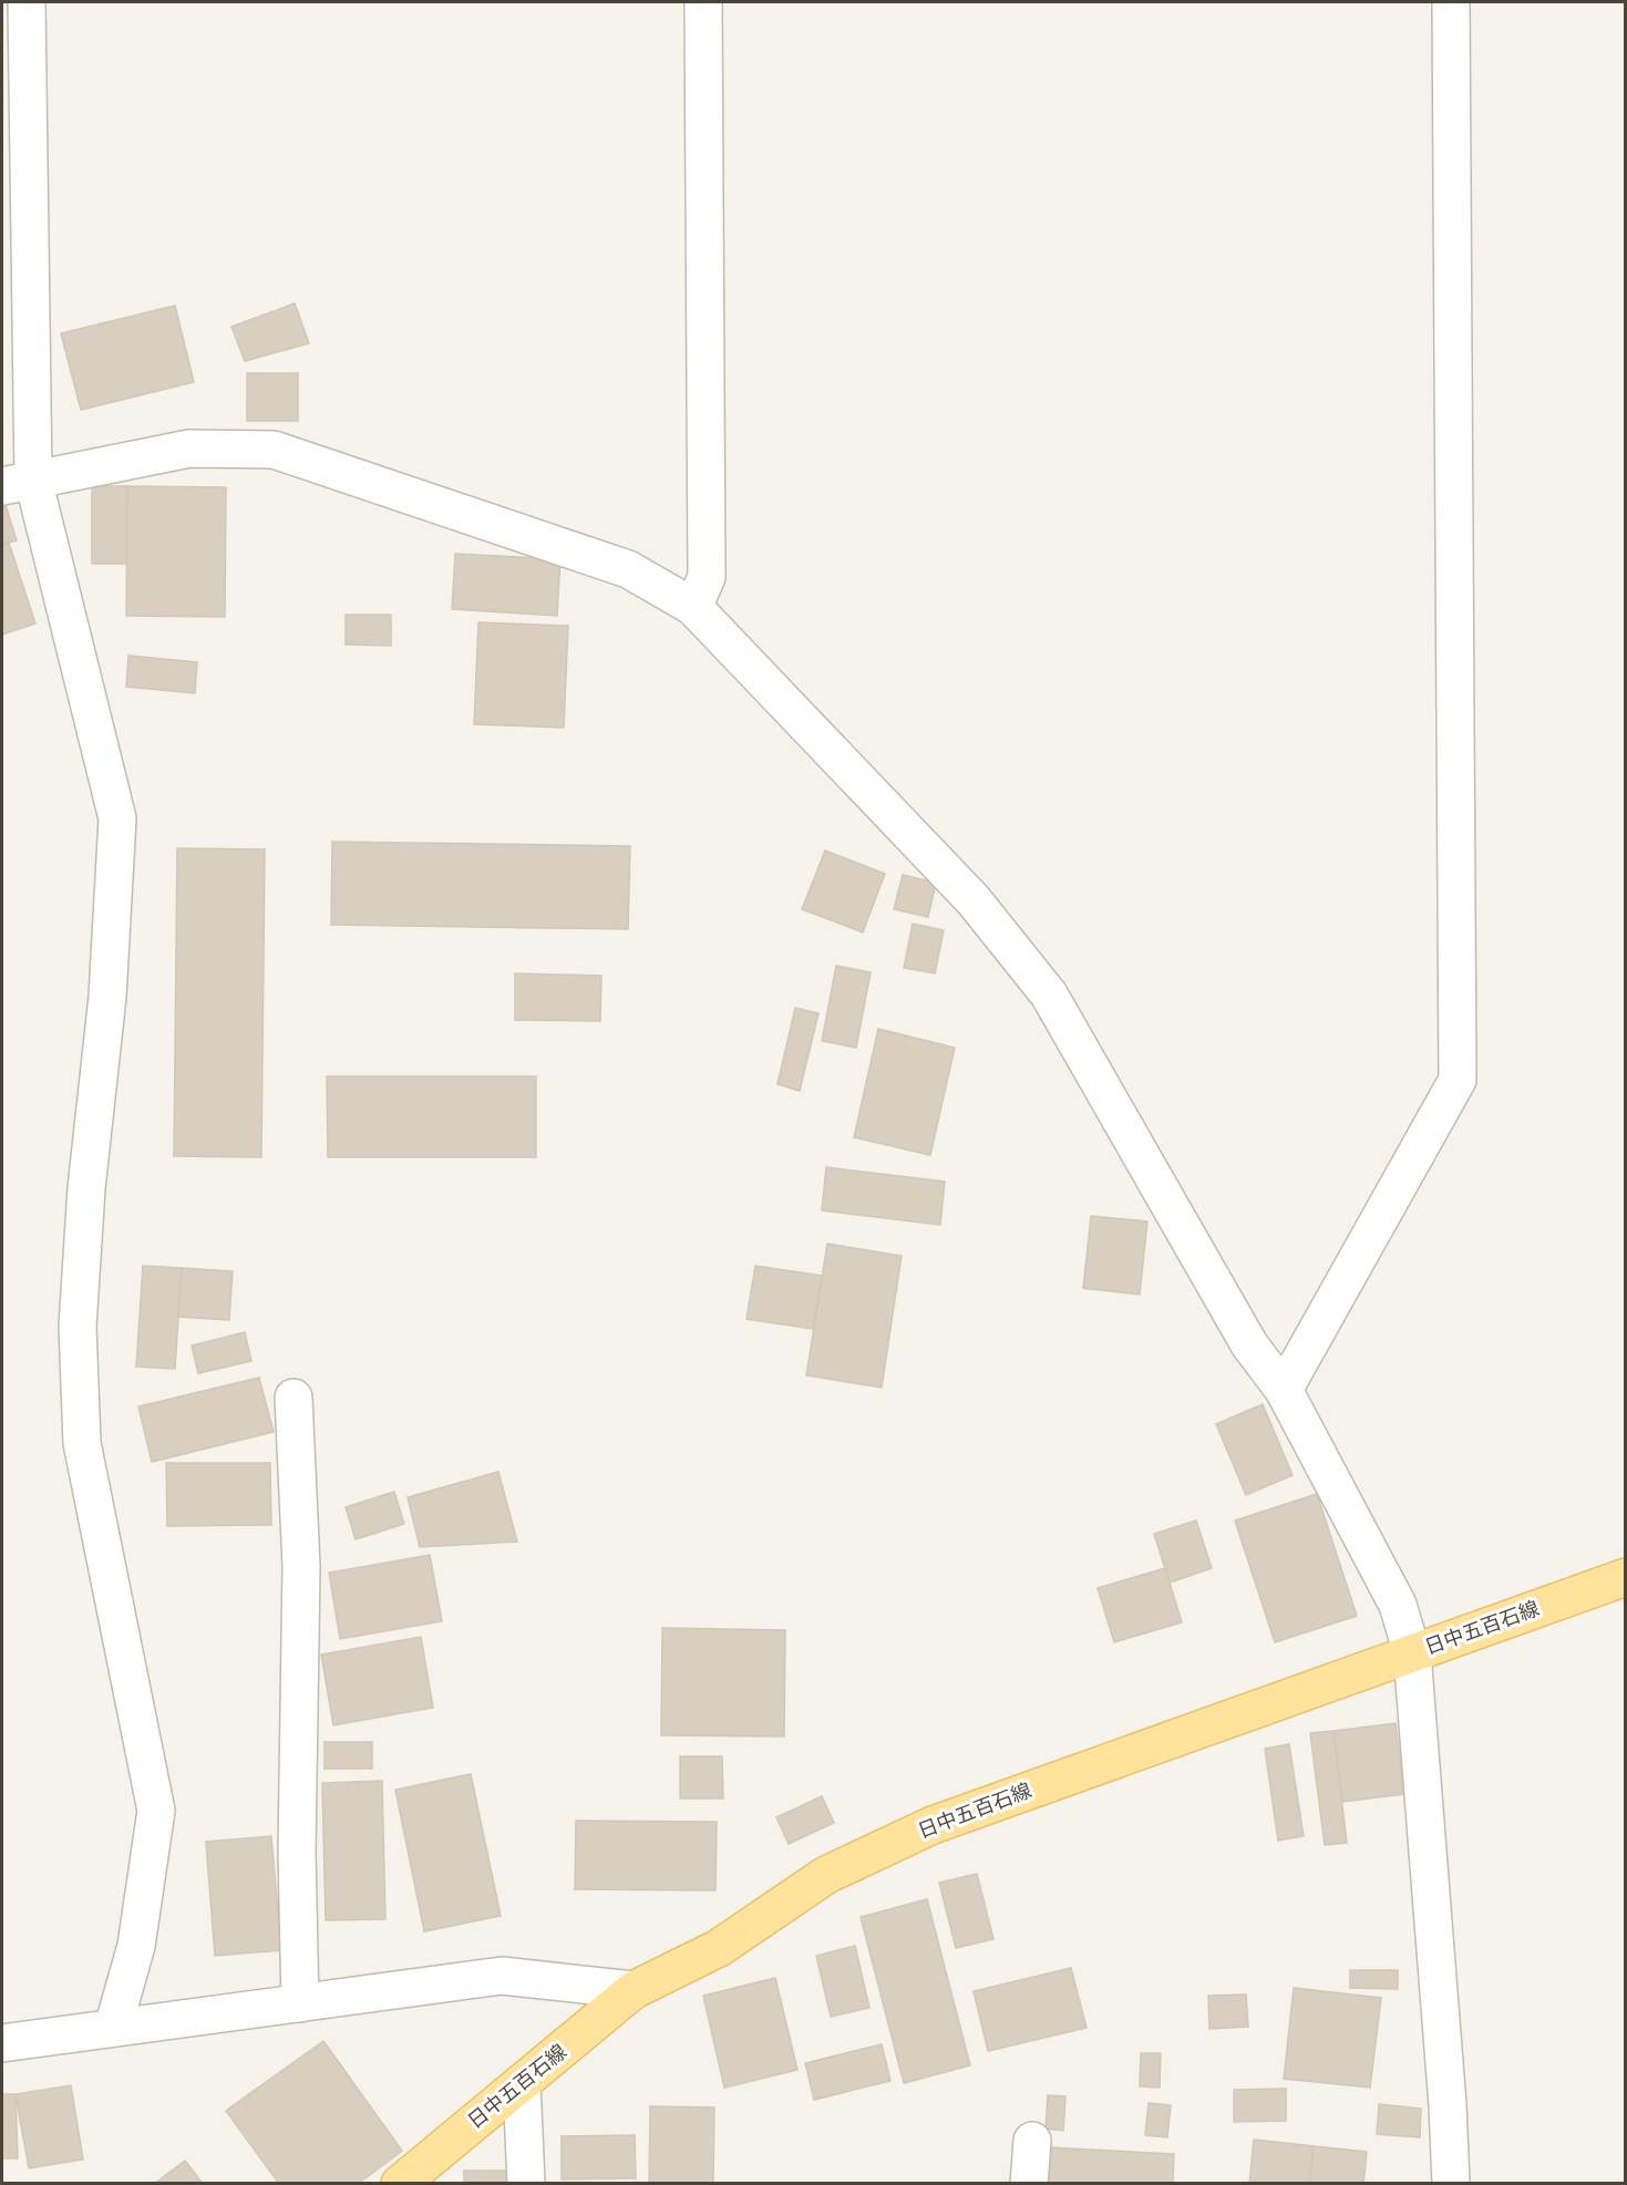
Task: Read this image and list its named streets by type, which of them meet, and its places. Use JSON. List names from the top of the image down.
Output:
{
  "streets": {
    "main road": ["日中五百石線"]
  }
}
